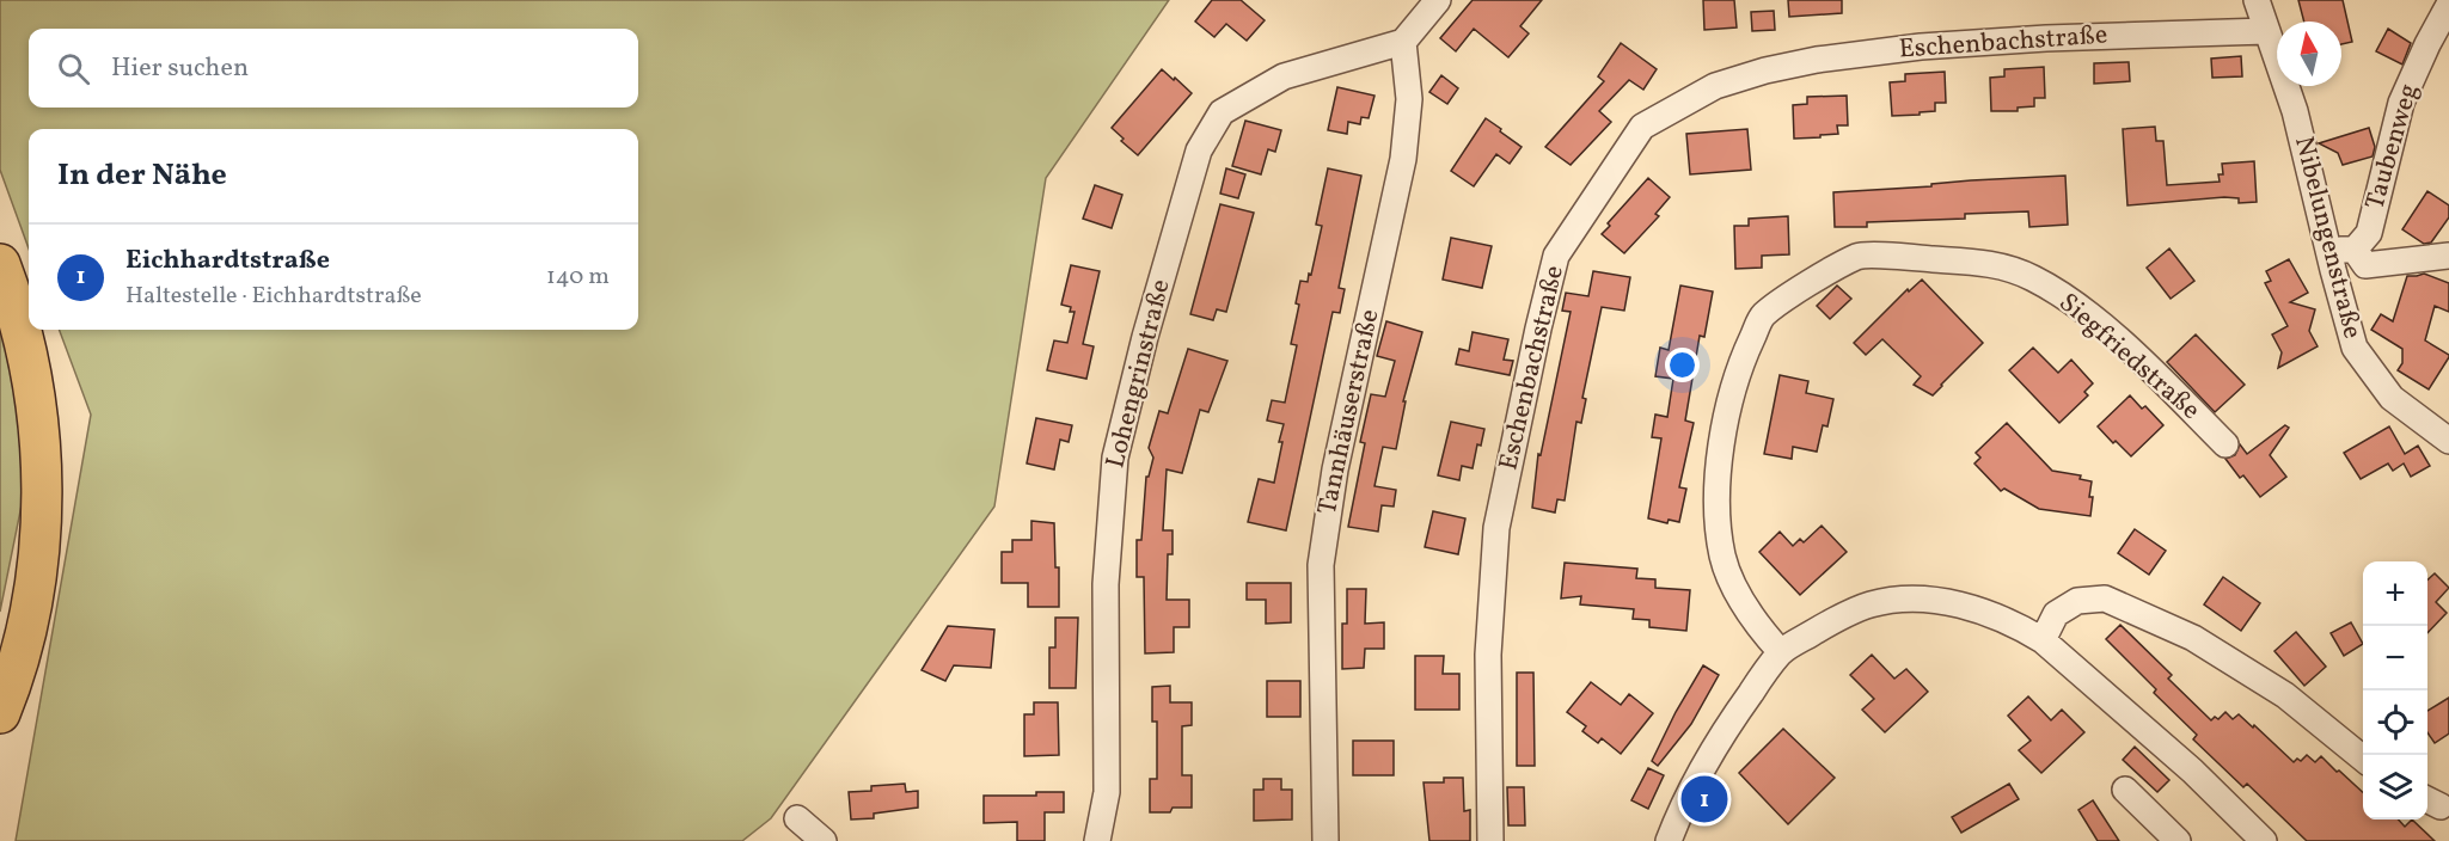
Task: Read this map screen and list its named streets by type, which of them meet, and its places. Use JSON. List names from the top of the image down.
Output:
{
  "streets": {
    "street": [
      "Eschenbachstraße",
      "Taubenweg",
      "Nibelungenstraße",
      "Siegfriedstraße",
      "Lohengrinstraße",
      "Tannhäuserstraße"
    ]
  },
  "crossings": [
    ["Eschenbachstraße", "Nibelungenstraße"],
    ["Taubenweg", "Nibelungenstraße"],
    ["Lohengrinstraße", "Tannhäuserstraße"]
  ],
  "north": "top",
  "page": {
    "search": "Hier suchen",
    "heading": "In der Nähe",
    "list": [
      {
        "mark": "1",
        "name": "Eichhardtstraße",
        "note": "Haltestelle · Eichhardtstraße",
        "value": "140 m"
      }
    ],
    "map_buttons": ["+", "−"],
    "pins": "1"
  }
}
